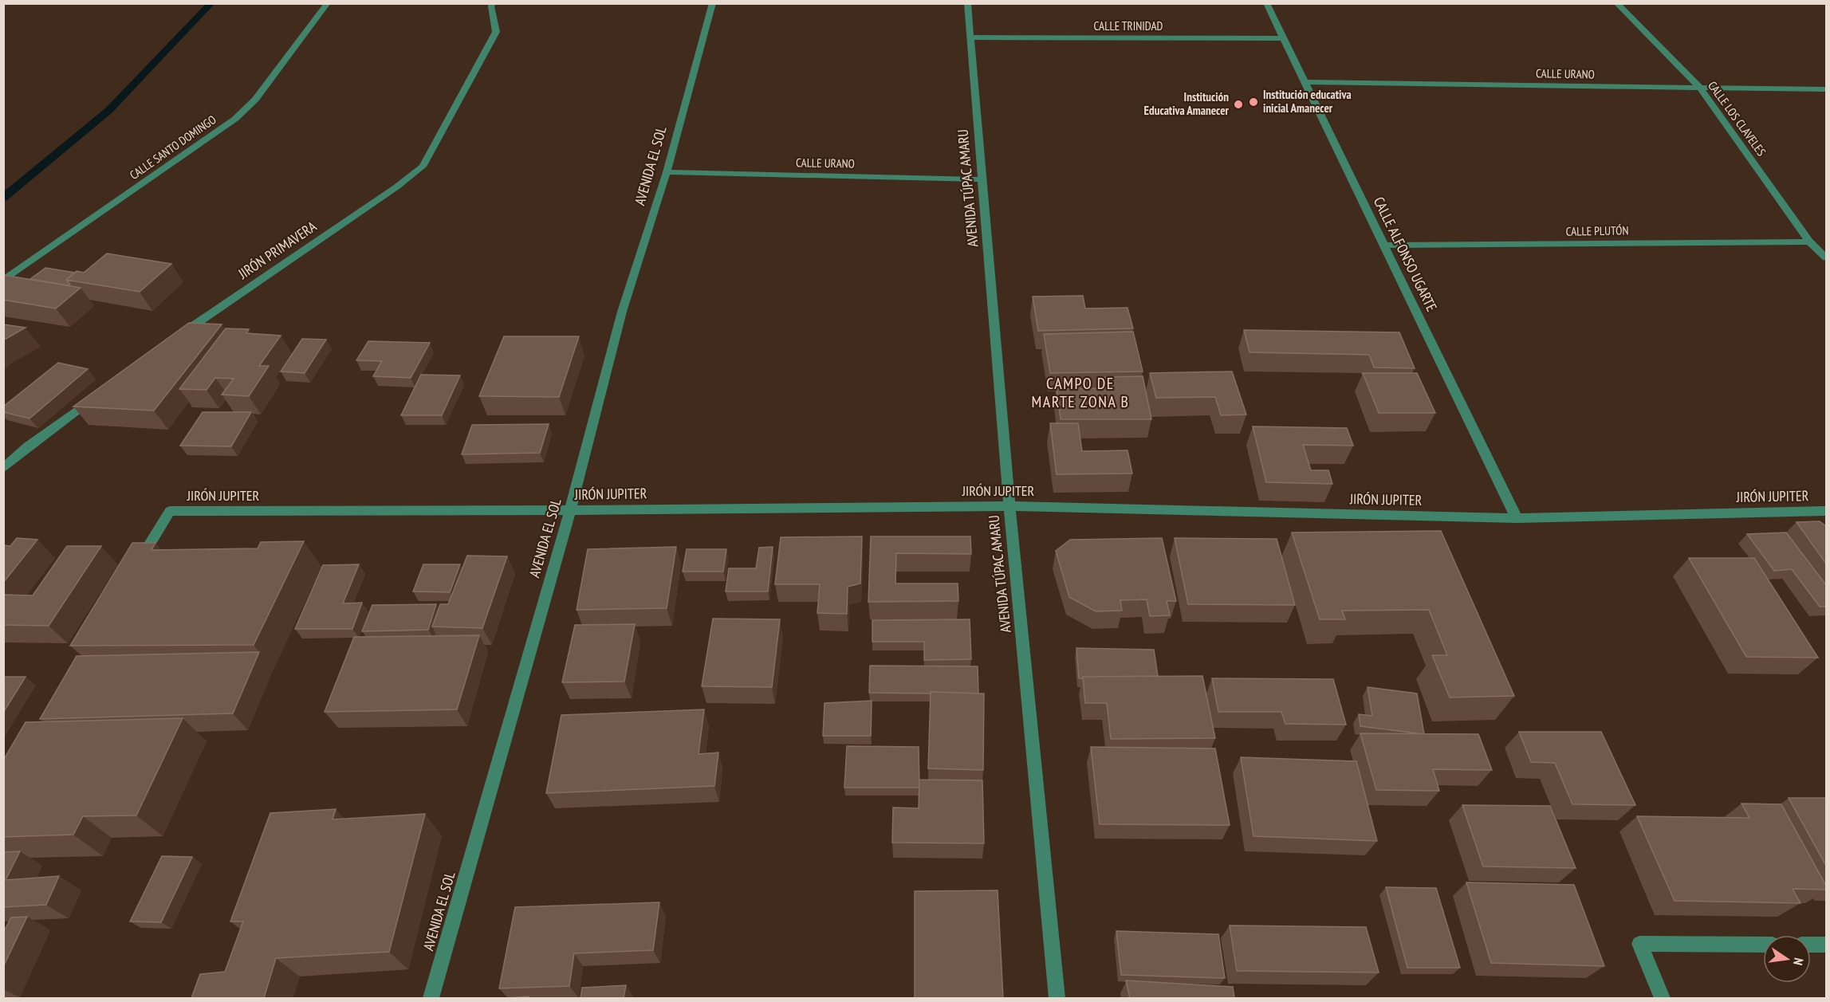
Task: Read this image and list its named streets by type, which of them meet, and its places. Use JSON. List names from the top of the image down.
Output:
{
  "streets": {
    "street": [
      "CALLE TRINIDAD",
      "CALLE URANO",
      "CALLE LOS CLAVELES",
      "CALLE SANTO DOMINGO",
      "AVENIDA EL SOL",
      "AVENIDA TÚPAC AMARU",
      "CALLE PLUTÓN",
      "JIRÓN PRIMAVERA",
      "CALLE ALFONSO UGARTE",
      "JIRÓN JUPITER"
    ]
  },
  "crossings": [
    ["CALLE TRINIDAD", "AVENIDA TÚPAC AMARU"],
    ["CALLE TRINIDAD", "CALLE ALFONSO UGARTE"],
    ["CALLE URANO", "CALLE LOS CLAVELES"],
    ["CALLE URANO", "AVENIDA EL SOL"],
    ["CALLE URANO", "AVENIDA TÚPAC AMARU"],
    ["CALLE URANO", "CALLE ALFONSO UGARTE"],
    ["CALLE LOS CLAVELES", "CALLE PLUTÓN"],
    ["AVENIDA EL SOL", "JIRÓN JUPITER"],
    ["AVENIDA TÚPAC AMARU", "JIRÓN JUPITER"],
    ["CALLE PLUTÓN", "CALLE ALFONSO UGARTE"],
    ["CALLE ALFONSO UGARTE", "JIRÓN JUPITER"]
  ],
  "districts": ["CAMPO DE MARTE ZONA B"],
  "places": ["Institución educativa inicial Amanecer", "Institución Educativa Amanecer"],
  "north": "right"
}
